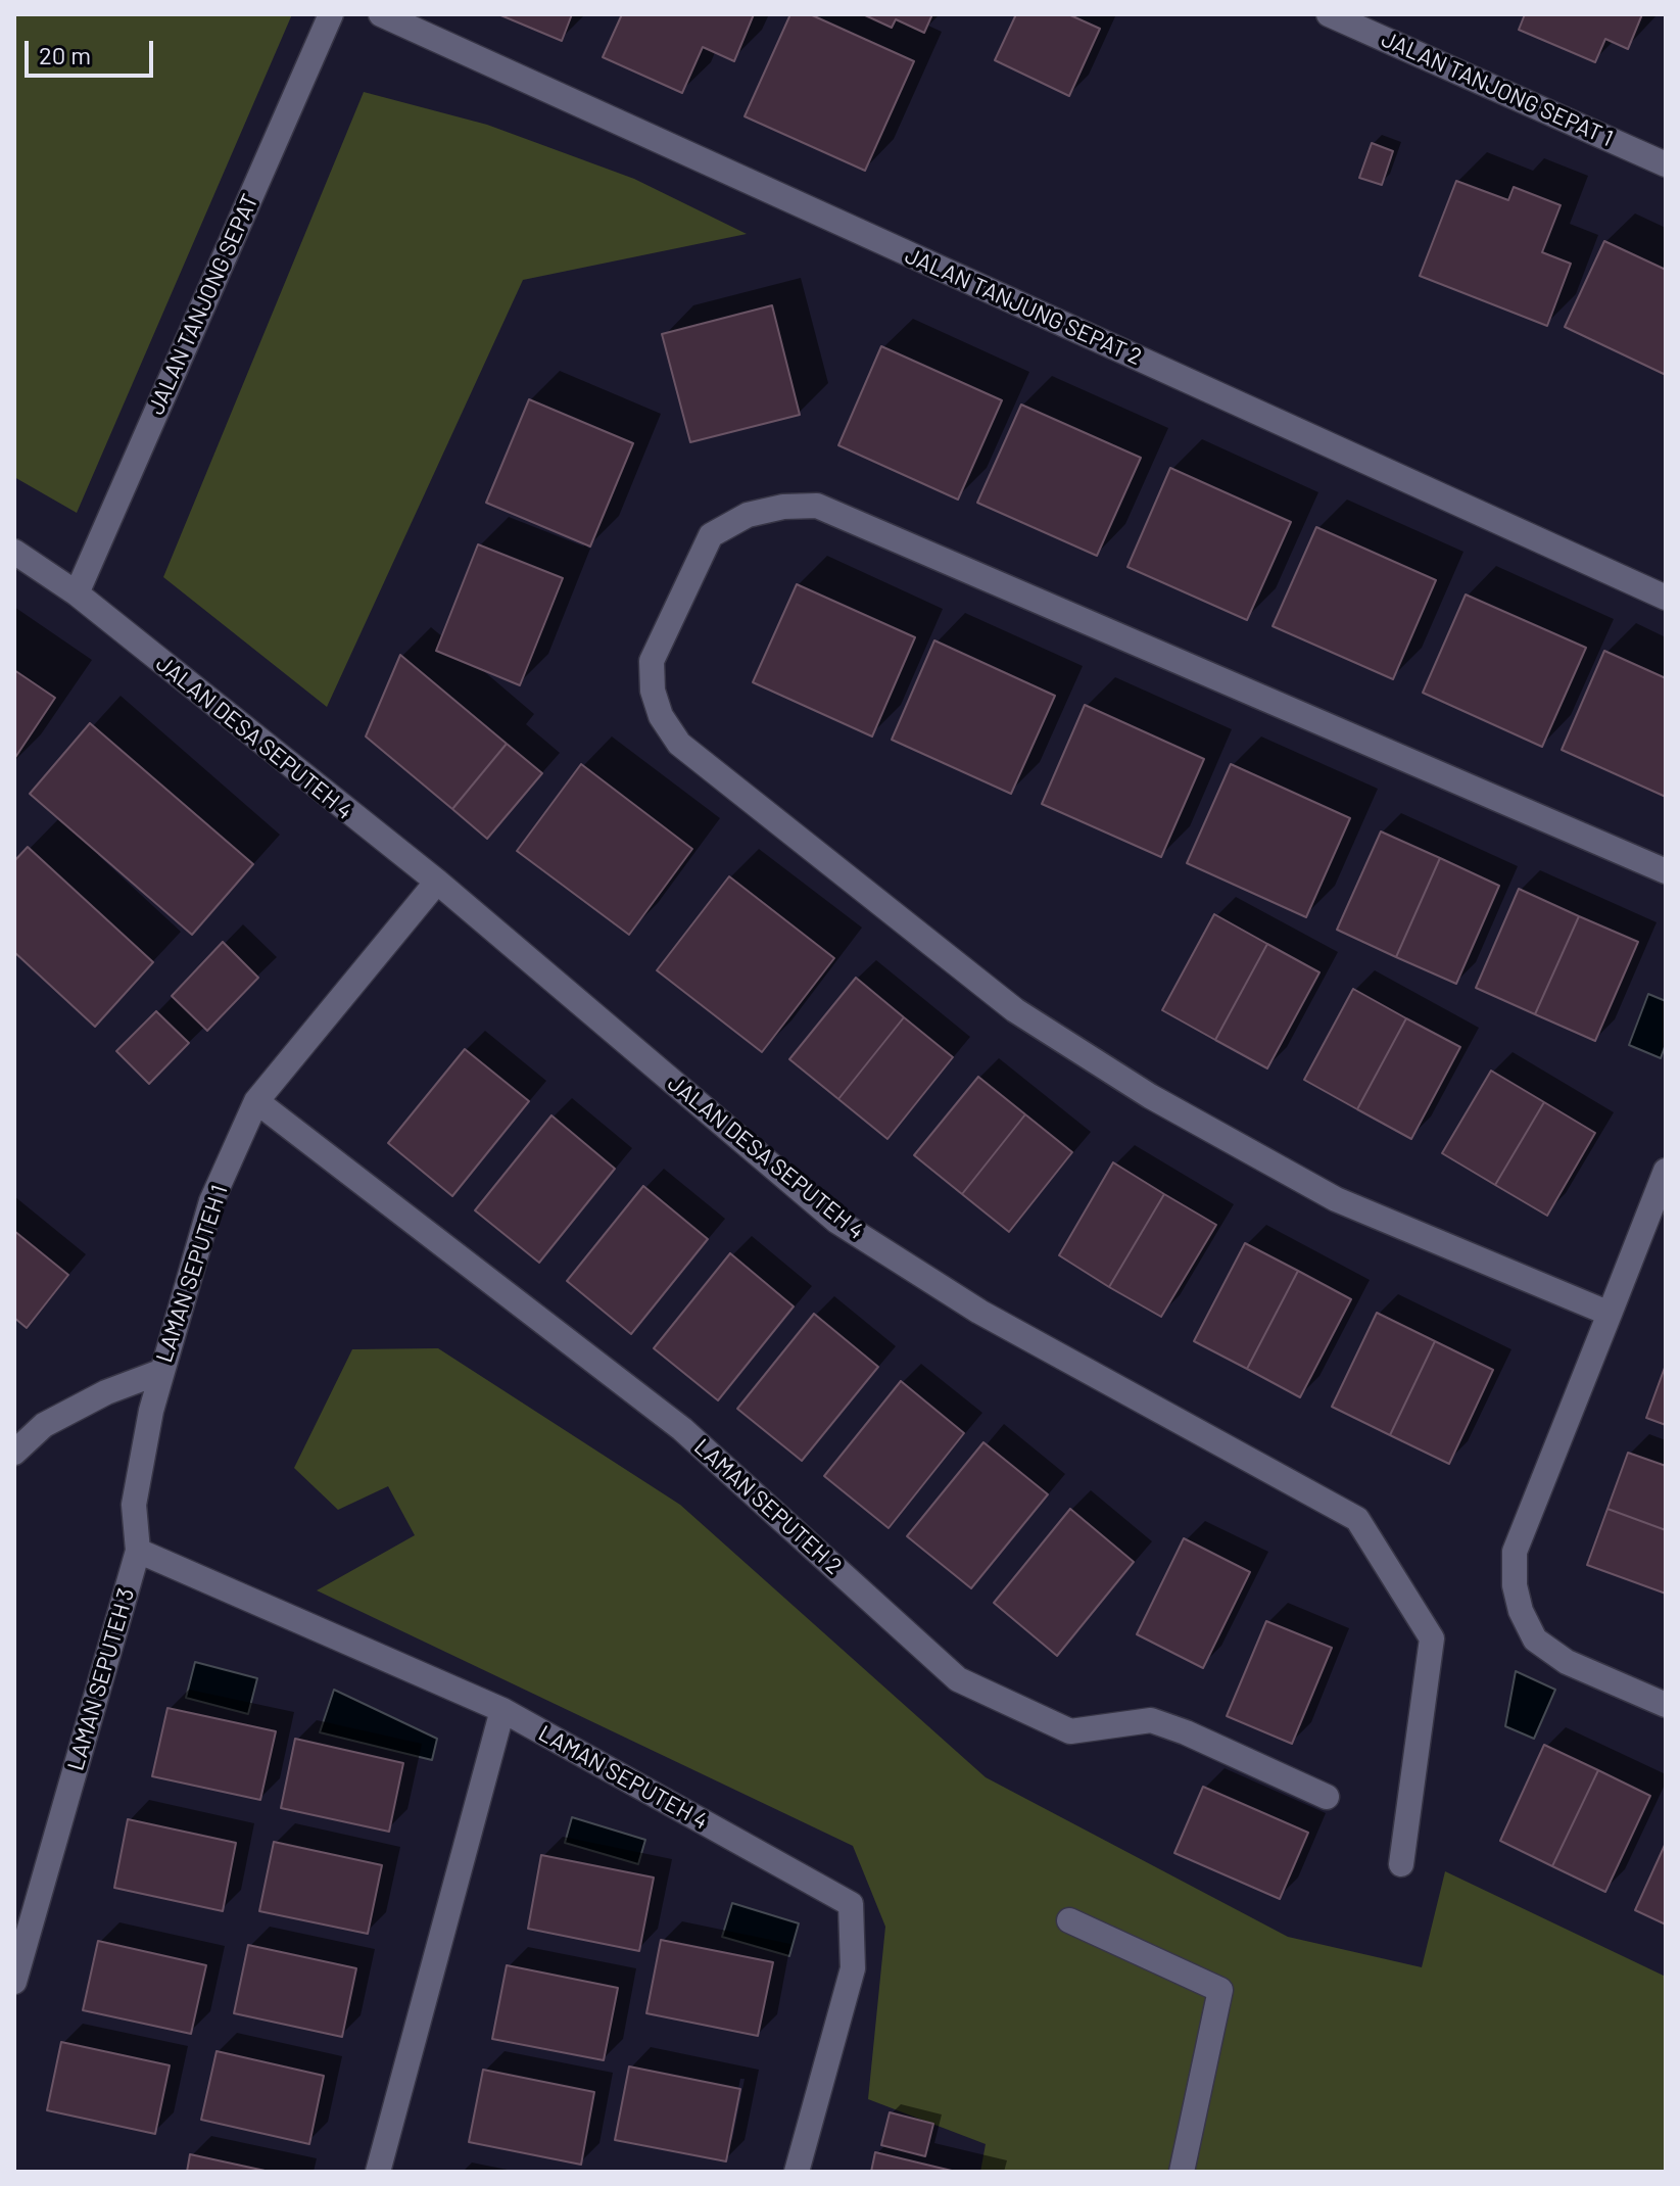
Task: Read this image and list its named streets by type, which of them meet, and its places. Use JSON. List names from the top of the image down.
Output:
{
  "streets": {
    "street": [
      "JALAN TANJONG SEPAT 1",
      "JALAN TANJONG SEPAT",
      "JALAN TANJUNG SEPAT 2",
      "JALAN DESA SEPUTEH 4",
      "LAMAN SEPUTEH 1",
      "LAMAN SEPUTEH 2",
      "LAMAN SEPUTEH 3",
      "LAMAN SEPUTEH 4"
    ]
  },
  "crossings": [
    ["JALAN TANJONG SEPAT", "JALAN DESA SEPUTEH 4"],
    ["JALAN DESA SEPUTEH 4", "LAMAN SEPUTEH 1"],
    ["LAMAN SEPUTEH 1", "LAMAN SEPUTEH 2"],
    ["LAMAN SEPUTEH 1", "LAMAN SEPUTEH 3"],
    ["LAMAN SEPUTEH 3", "LAMAN SEPUTEH 4"]
  ],
  "scale_bar": "20 m"
}
